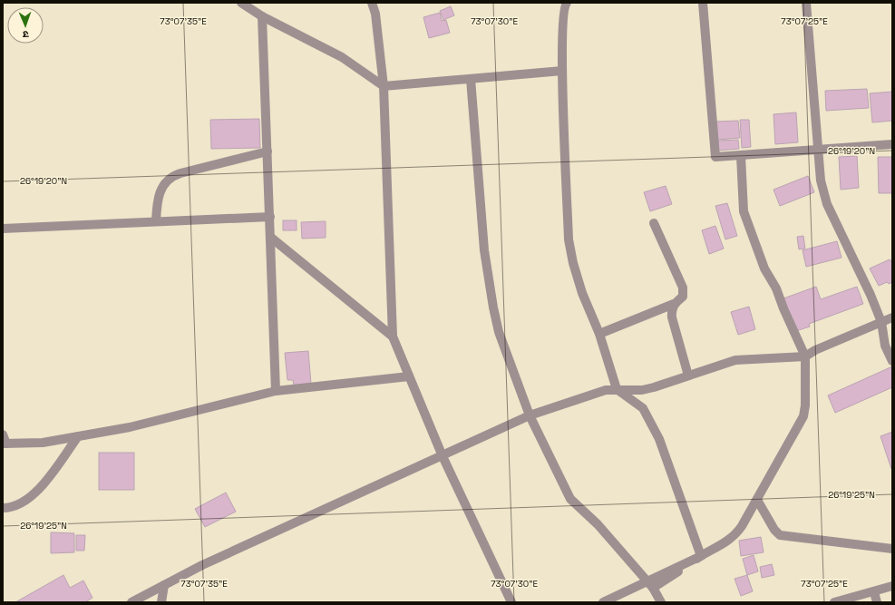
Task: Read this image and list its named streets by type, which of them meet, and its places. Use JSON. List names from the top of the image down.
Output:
{
  "north": "bottom",
  "coordinates": [
    "73°07'35\"E",
    "73°07'30\"E",
    "73°07'25\"E",
    "26°19'20\"N",
    "26°19'25\"N"
  ]
}
